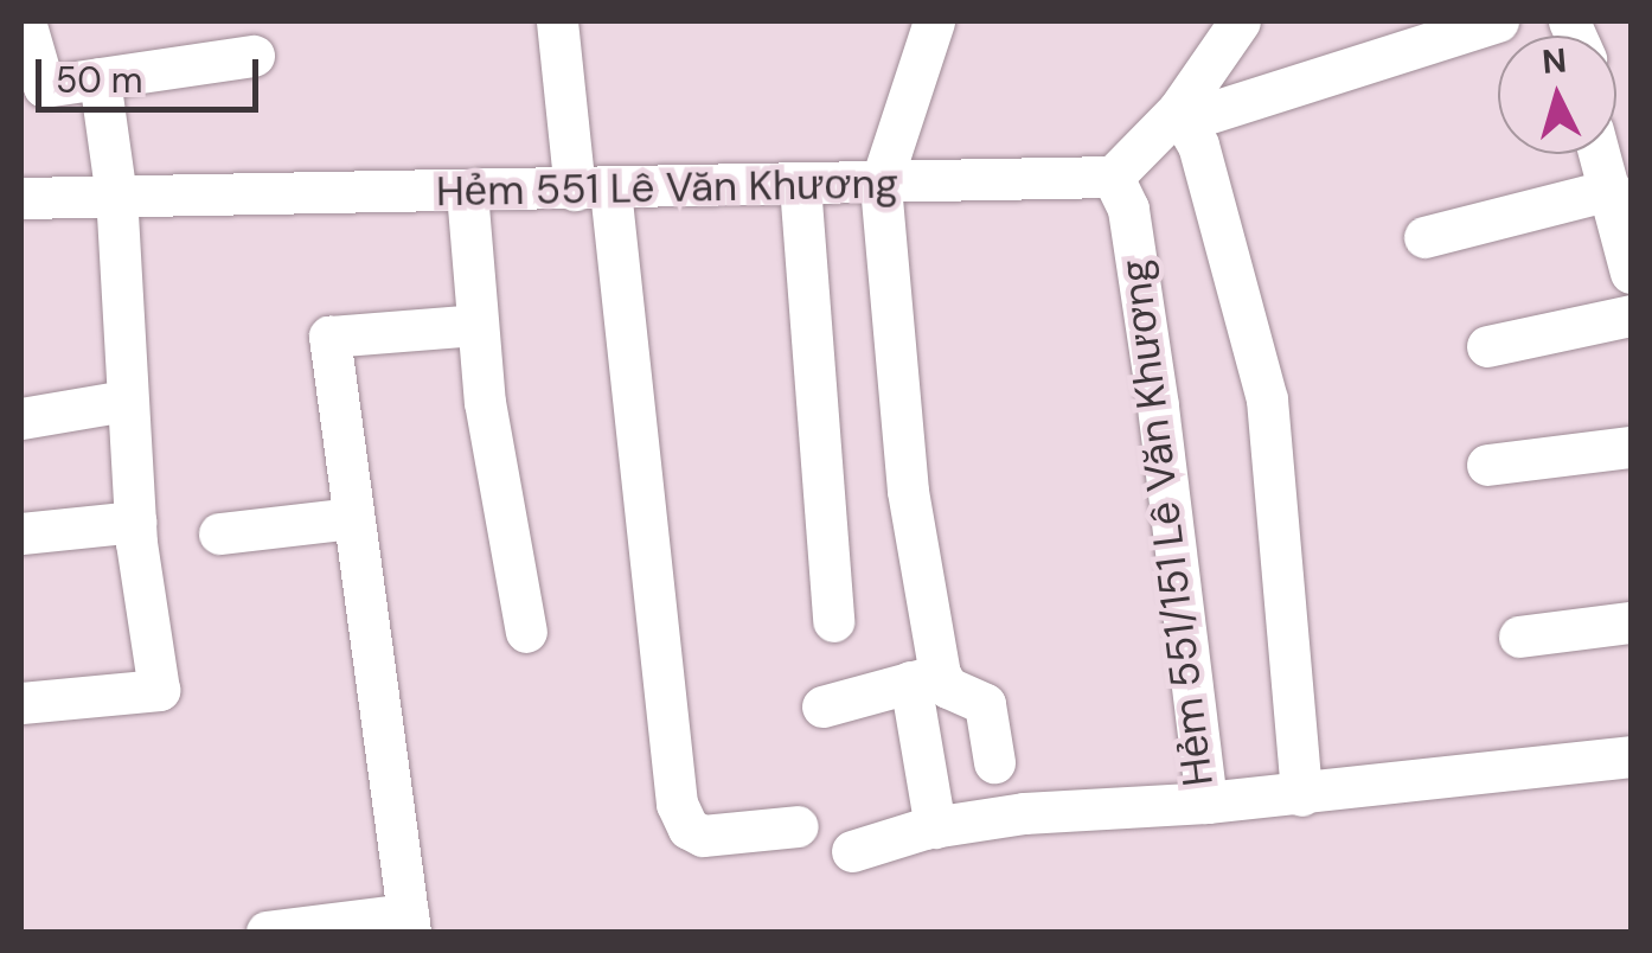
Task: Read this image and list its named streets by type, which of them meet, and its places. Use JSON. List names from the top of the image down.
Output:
{
  "streets": {
    "street": ["Hẻm 551 Lê Văn Khương", "Hẻm 551/151 Lê Văn Khương"]
  },
  "crossings": [
    ["Hẻm 551 Lê Văn Khương", "Hẻm 551/151 Lê Văn Khương"]
  ],
  "scale_bar": "50 m",
  "north": "top"
}
